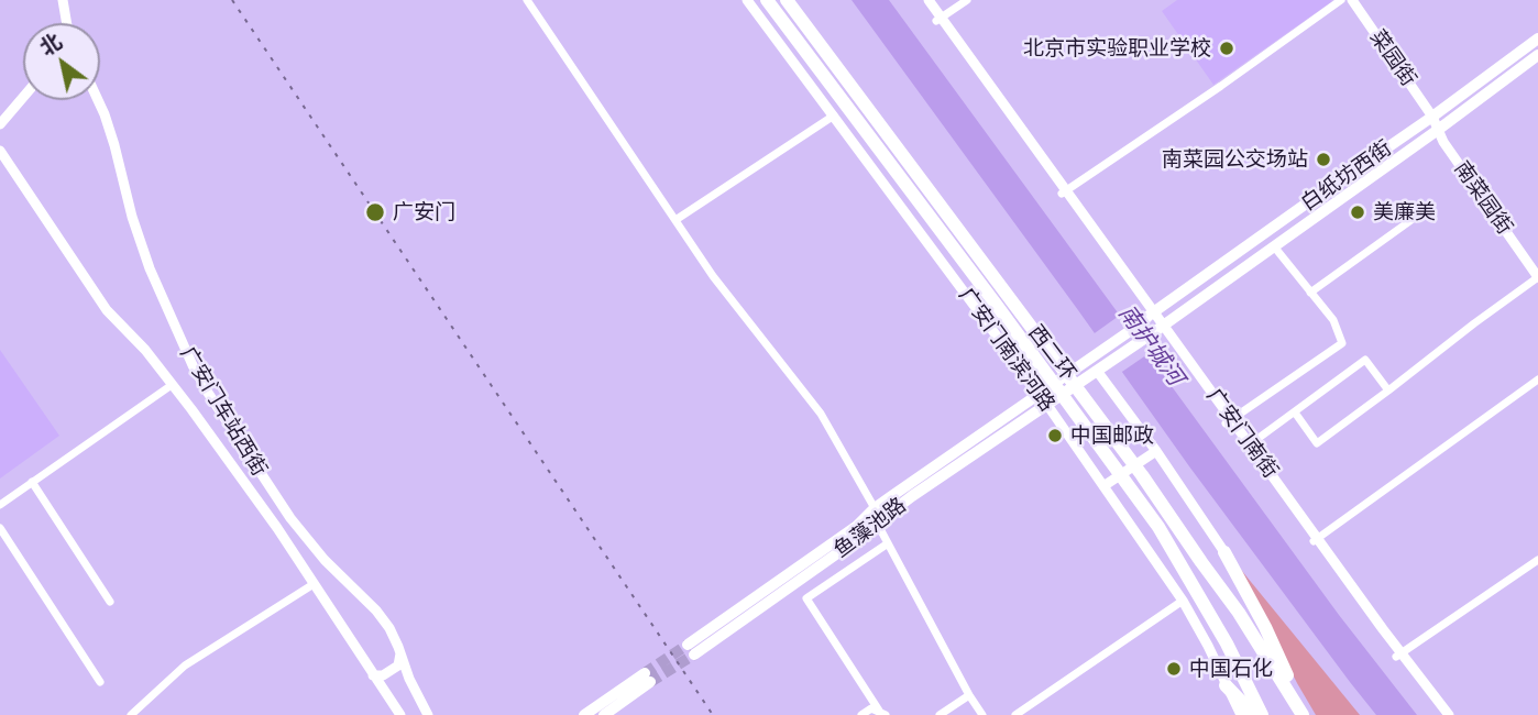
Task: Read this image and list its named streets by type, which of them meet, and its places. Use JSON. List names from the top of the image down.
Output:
{
  "streets": {
    "highway": ["西二环"],
    "main road": ["白纸坊西街", "鱼藻池路"],
    "street": [
      "菜园街",
      "南菜园街",
      "广安门南滨河路",
      "广安门车站西街",
      "广安门南街"
    ]
  },
  "crossings": [
    ["菜园街", "白纸坊西街"],
    ["菜园街", "南菜园街"],
    ["白纸坊西街", "南菜园街"],
    ["白纸坊西街", "广安门南街"],
    ["白纸坊西街", "鱼藻池路"],
    ["广安门南滨河路", "鱼藻池路"]
  ],
  "water": ["南护城河"],
  "places": [
    "北京市实验职业学校",
    "南菜园公交场站",
    "广安门",
    "美廉美",
    "中国邮政",
    "中国石化"
  ],
  "north": "top left"
}
